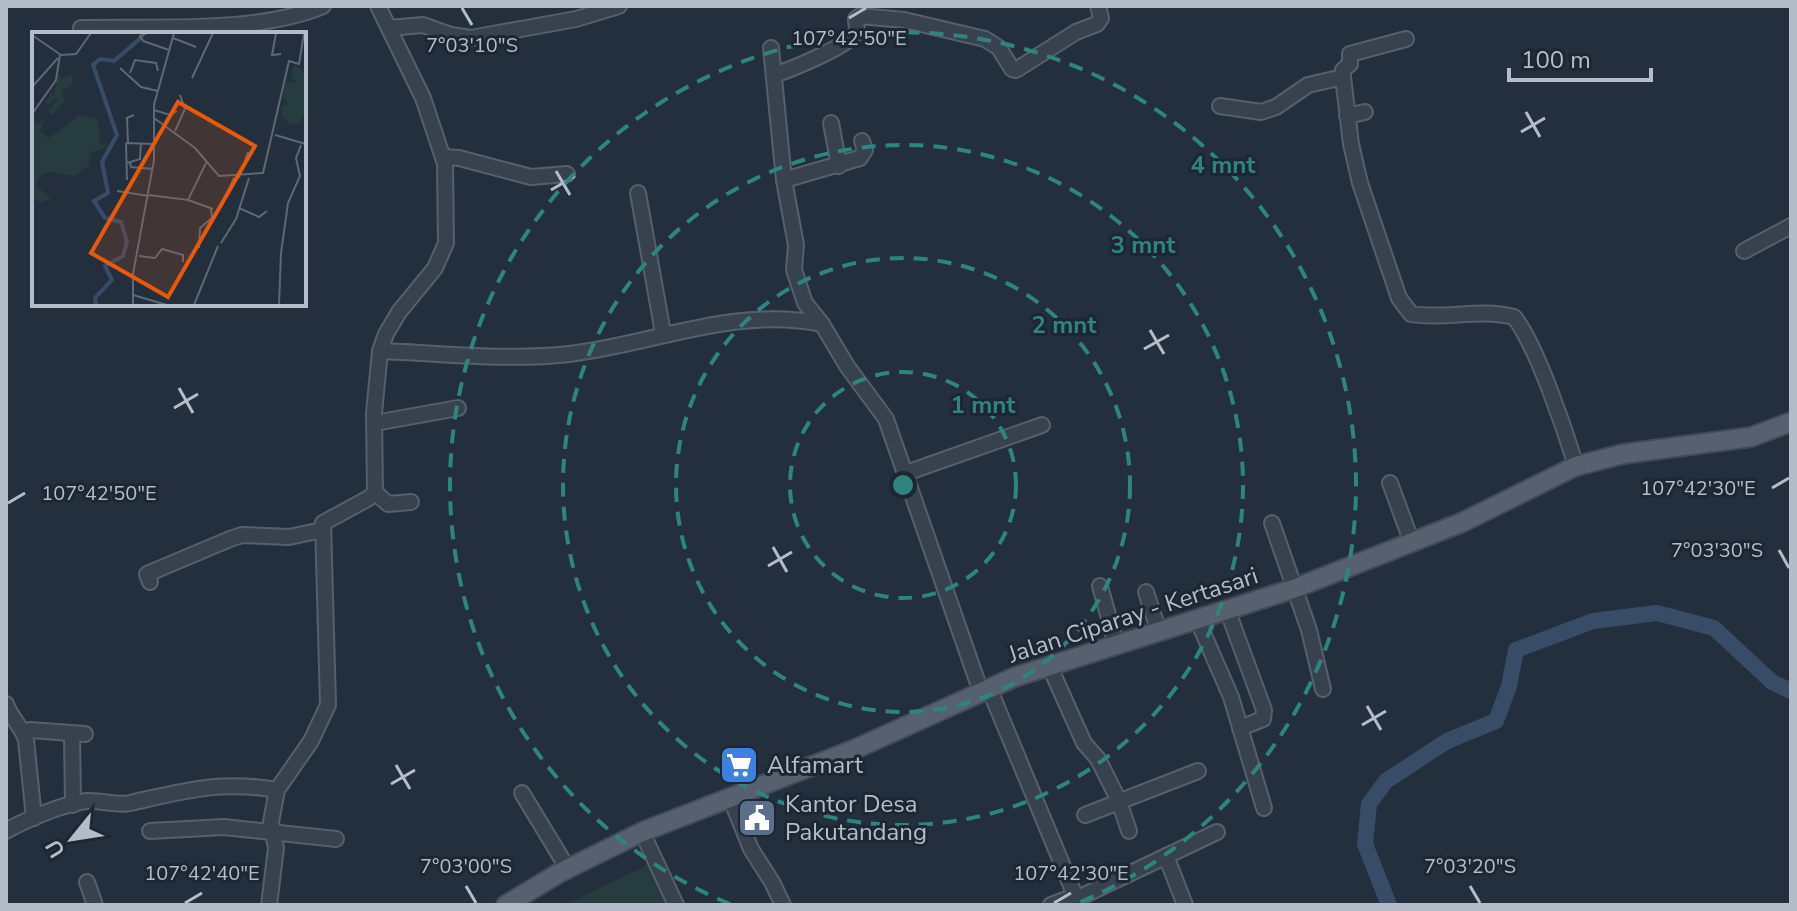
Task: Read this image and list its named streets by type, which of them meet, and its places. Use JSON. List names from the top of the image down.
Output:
{
  "streets": {
    "main road": ["Jalan Ciparay - Kertasari"]
  },
  "places": {
    "supermarket": ["Alfamart"],
    "public building": ["Kantor Desa Pakutandang"]
  },
  "scale_bar": "100 m",
  "north": "bottom left",
  "coordinates": [
    "107°42'50\"E",
    "7°03'10\"S",
    "107°42'30\"E",
    "7°03'30\"S",
    "7°03'00\"S",
    "7°03'20\"S",
    "107°42'40\"E"
  ],
  "rings": [
    "4 mnt",
    "3 mnt",
    "2 mnt",
    "1 mnt"
  ]
}
